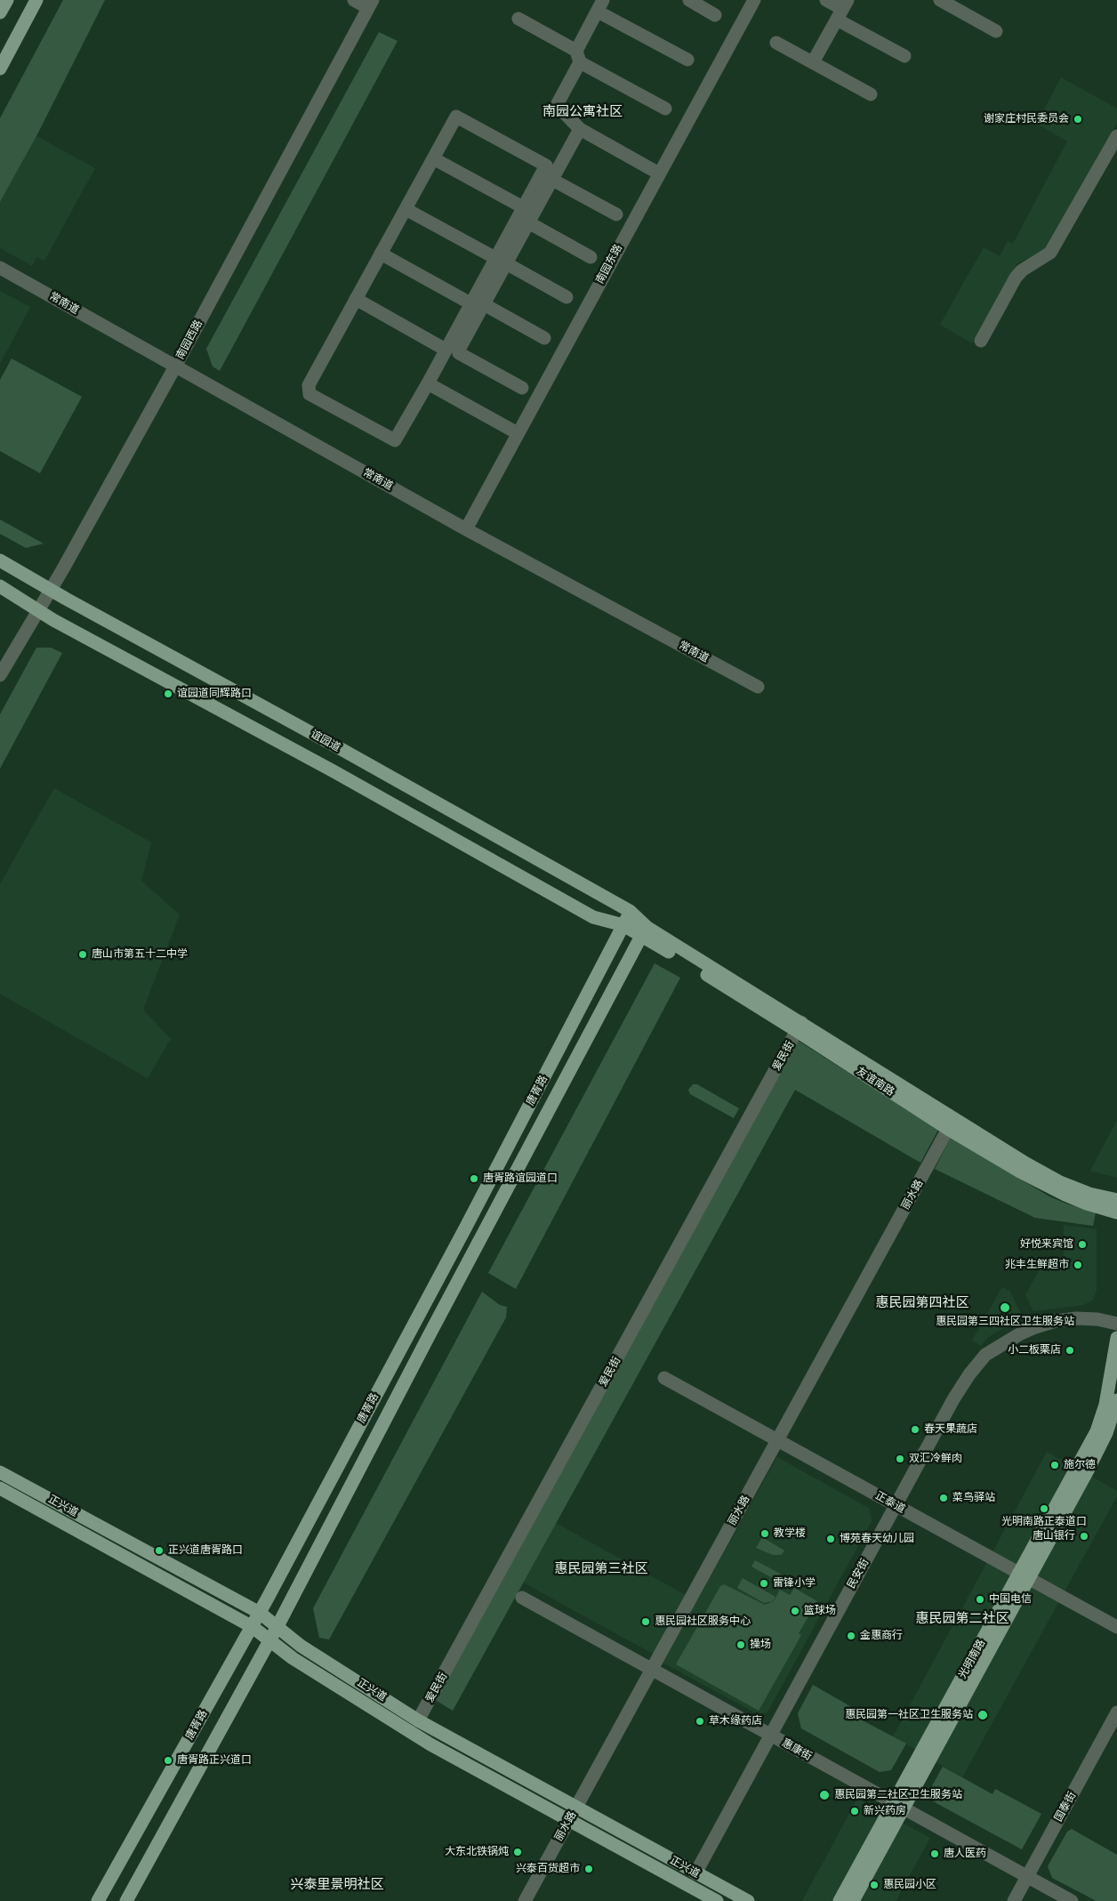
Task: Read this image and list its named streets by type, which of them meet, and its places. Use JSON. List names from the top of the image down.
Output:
{
  "streets": {
    "main road": [
      "谊园道",
      "友谊南路",
      "唐胥路",
      "正兴道",
      "光明南路"
    ],
    "street": [
      "南园东路",
      "常南道",
      "南园西路",
      "爱民街",
      "丽水路",
      "正泰道",
      "民安街",
      "惠康街",
      "国泰街"
    ]
  },
  "crossings": [
    ["南园东路", "常南道"],
    ["常南道", "南园西路"],
    ["南园西路", "谊园道"],
    ["谊园道", "友谊南路"],
    ["谊园道", "唐胥路"],
    ["爱民街", "友谊南路"],
    ["爱民街", "正兴道"],
    ["友谊南路", "唐胥路"],
    ["友谊南路", "丽水路"],
    ["唐胥路", "正兴道"],
    ["丽水路", "正泰道"],
    ["丽水路", "正兴道"],
    ["丽水路", "惠康街"],
    ["正泰道", "民安街"],
    ["正泰道", "光明南路"],
    ["正兴道", "民安街"],
    ["民安街", "惠康街"],
    ["光明南路", "惠康街"],
    ["惠康街", "国泰街"]
  ],
  "districts": [
    "南园公寓社区",
    "惠民园第四社区",
    "惠民园第三社区",
    "惠民园第二社区",
    "兴泰里景明社区"
  ],
  "places": [
    "谢家庄村民委员会",
    "谊园道同辉路口",
    "唐山市第五十二中学",
    "唐胥路谊园道口",
    "好悦来宾馆",
    "兆丰生鲜超市",
    "惠民园第三四社区卫生服务站",
    "小二板栗店",
    "春天果蔬店",
    "双汇冷鲜肉",
    "施尔德",
    "菜鸟驿站",
    "光明南路正泰道口",
    "教学楼",
    "唐山银行",
    "博苑春天幼儿园",
    "正兴道唐胥路口",
    "雷锋小学",
    "中国电信",
    "篮球场",
    "惠民园社区服务中心",
    "金惠商行",
    "操场",
    "惠民园第一社区卫生服务站",
    "草木缘药店",
    "唐胥路正兴道口",
    "惠民园第二社区卫生服务站",
    "新兴药房",
    "大东北铁锅炖",
    "唐人医药",
    "兴泰百货超市",
    "惠民园小区"
  ]
}
